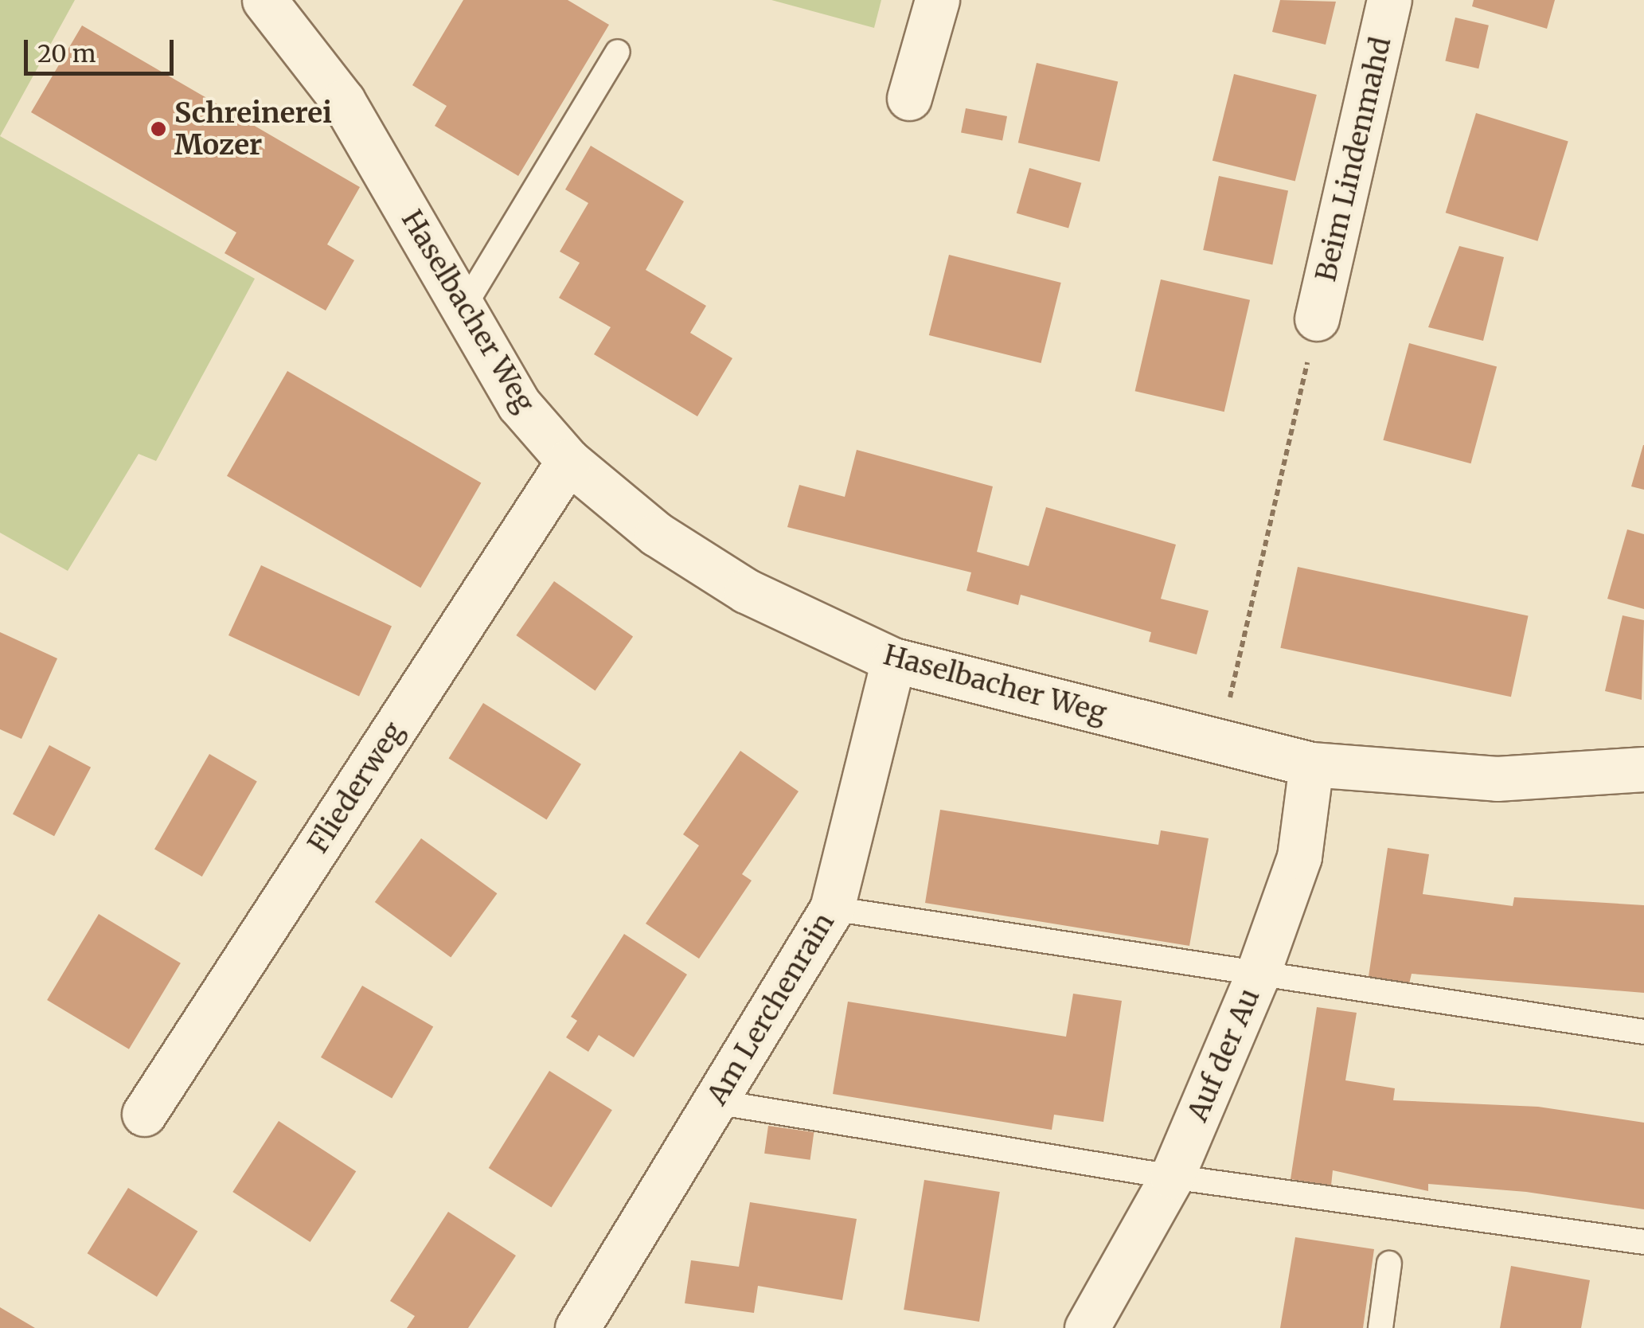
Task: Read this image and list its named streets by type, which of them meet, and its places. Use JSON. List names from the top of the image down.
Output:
{
  "streets": {
    "street": [
      "Beim Lindenmahd",
      "Haselbacher Weg",
      "Fliederweg",
      "Am Lerchenrain",
      "Auf der Au"
    ]
  },
  "crossings": [
    ["Haselbacher Weg", "Fliederweg"],
    ["Haselbacher Weg", "Am Lerchenrain"],
    ["Haselbacher Weg", "Auf der Au"]
  ],
  "places": ["Schreinerei Mozer"],
  "scale_bar": "20 m"
}
